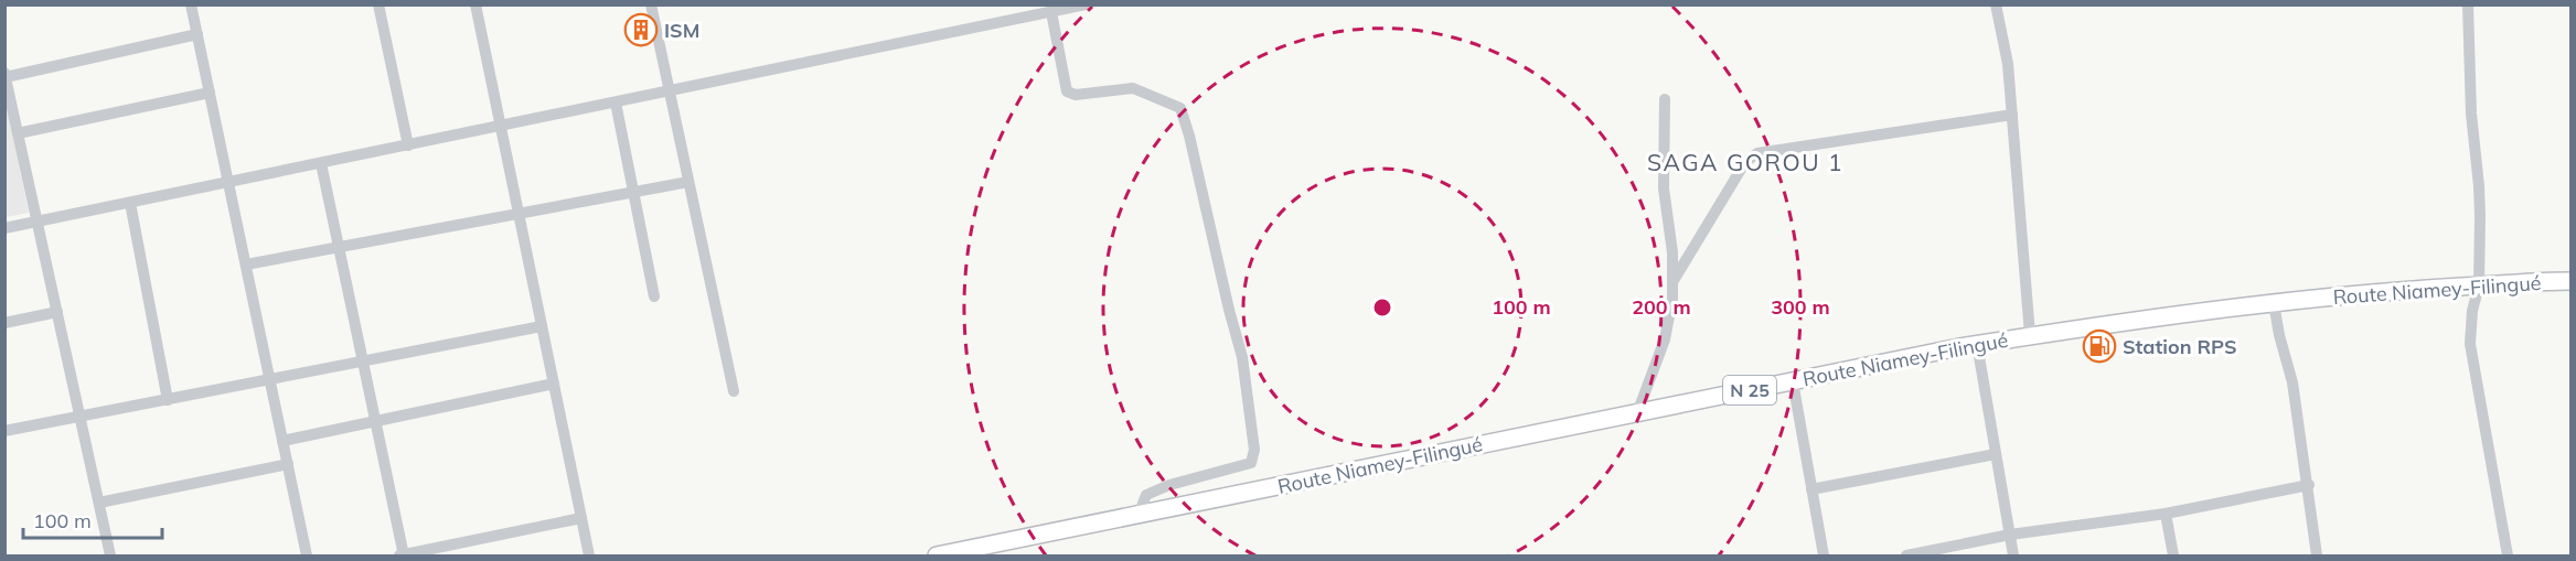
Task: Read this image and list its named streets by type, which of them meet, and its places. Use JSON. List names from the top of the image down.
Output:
{
  "streets": {
    "main road": ["Route Niamey-Filingué", "N 25"]
  },
  "districts": ["SAGA GOROU 1"],
  "places": {
    "building": ["ISM"],
    "fuel station": ["Station RPS"]
  },
  "scale_bar": "100 m",
  "rings": ["100 m", "200 m", "300 m"]
}
